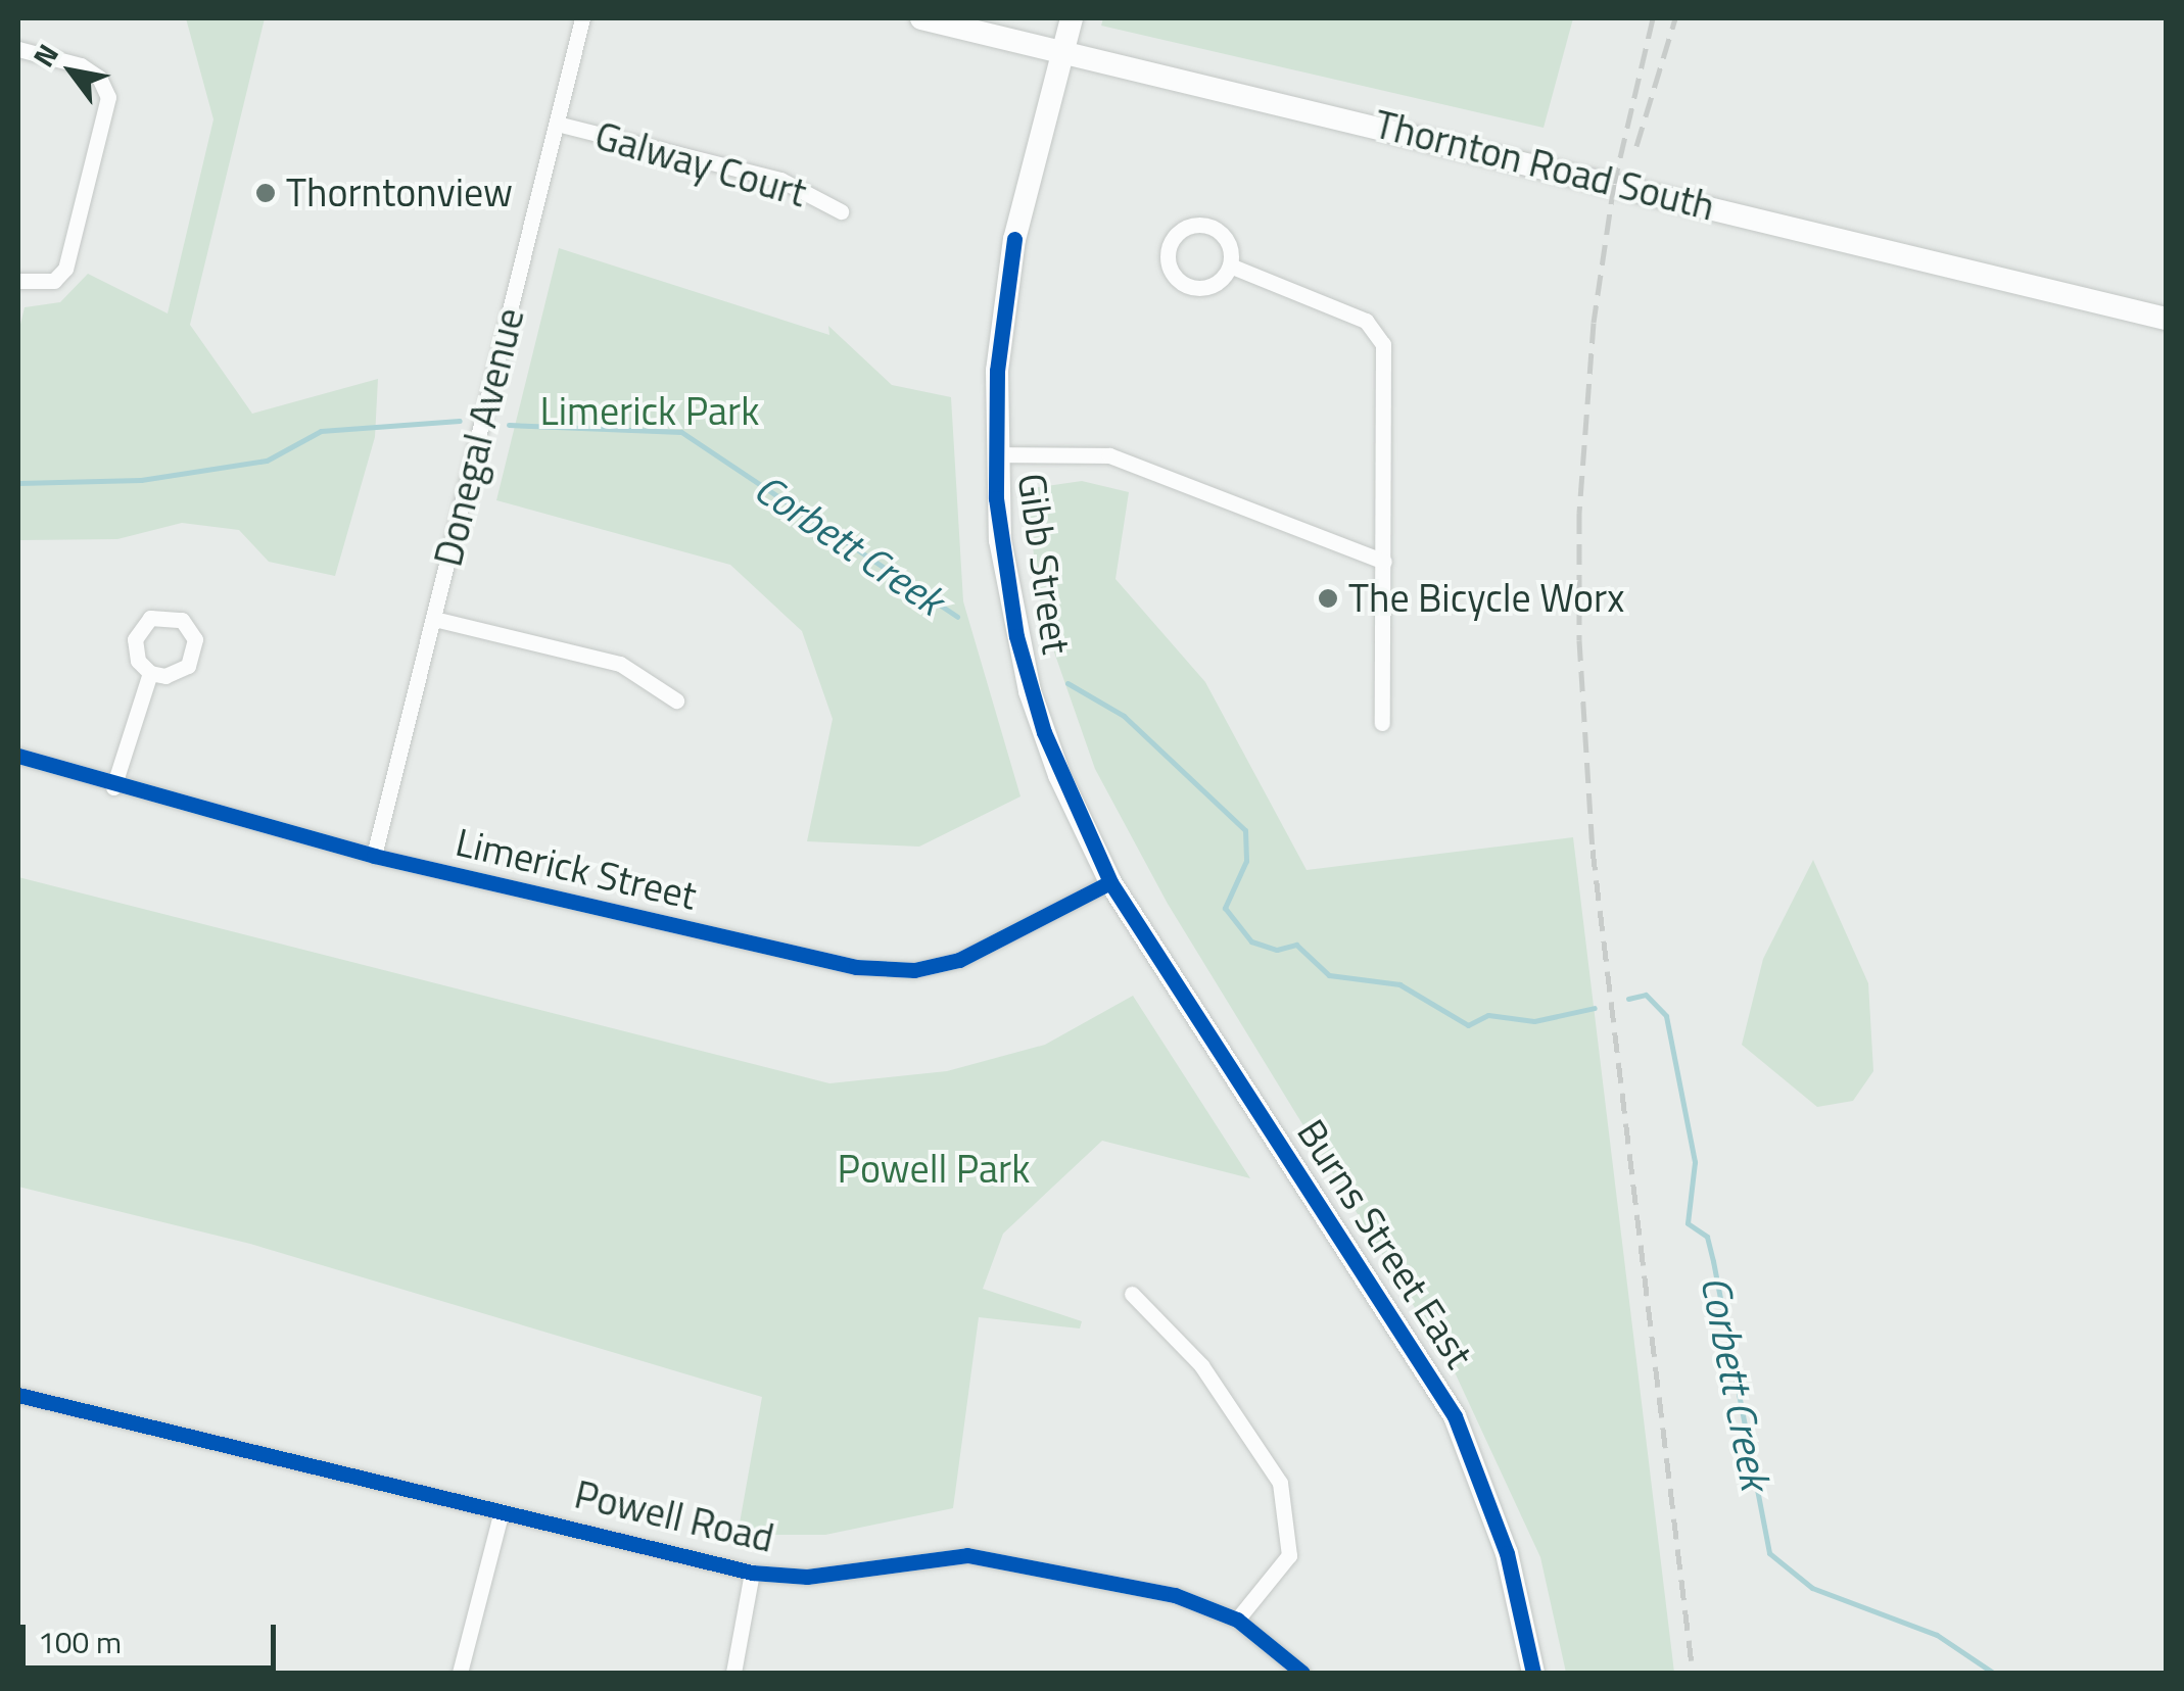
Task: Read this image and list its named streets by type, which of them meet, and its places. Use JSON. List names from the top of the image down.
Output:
{
  "streets": {
    "street": [
      "Galway Court",
      "Thornton Road South",
      "Donegal Avenue",
      "Gibb Street",
      "Limerick Street",
      "Burns Street East",
      "Powell Road"
    ]
  },
  "crossings": [
    ["Galway Court", "Donegal Avenue"],
    ["Thornton Road South", "Gibb Street"],
    ["Donegal Avenue", "Limerick Street"],
    ["Gibb Street", "Limerick Street"],
    ["Gibb Street", "Burns Street East"],
    ["Limerick Street", "Burns Street East"]
  ],
  "water": ["Corbett Creek"],
  "parks": ["Limerick Park", "Powell Park"],
  "places": ["Thorntonview", "The Bicycle Worx"],
  "scale_bar": "100 m",
  "north": "top left"
}
